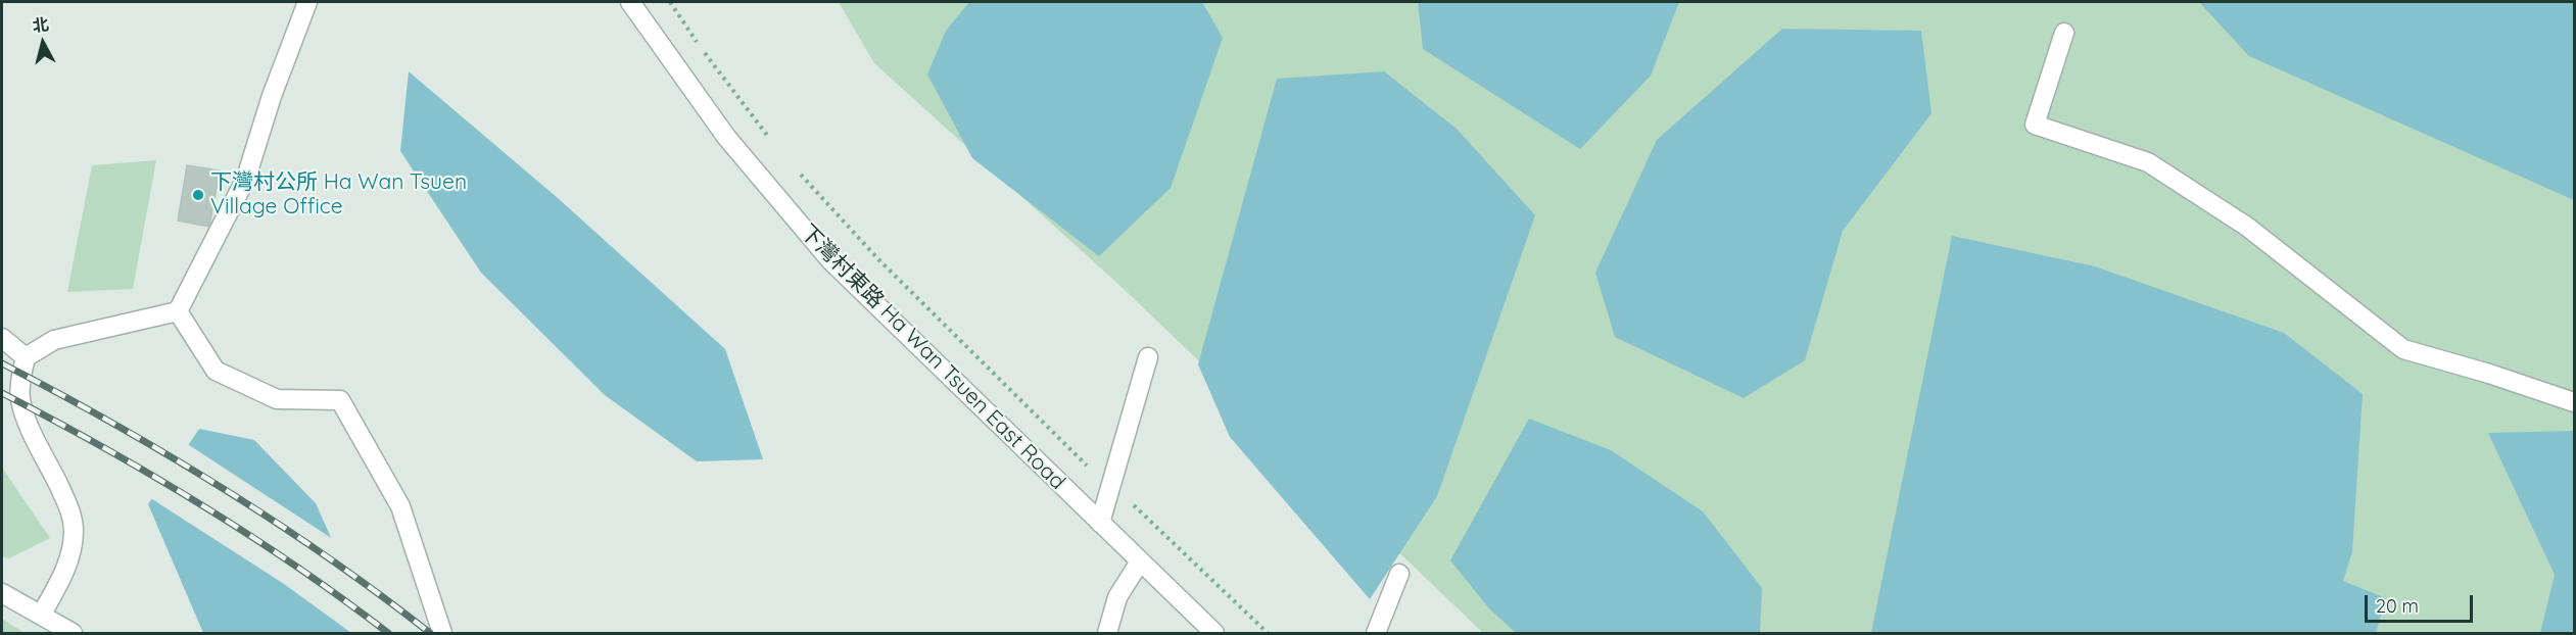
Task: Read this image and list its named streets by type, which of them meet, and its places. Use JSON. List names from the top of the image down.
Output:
{
  "streets": {
    "street": ["下灣村東路 Ha Wan Tsuen East Road"]
  },
  "places": ["下灣村公所 Ha Wan Tsuen Village Office"],
  "scale_bar": "20 m",
  "north": "top"
}
